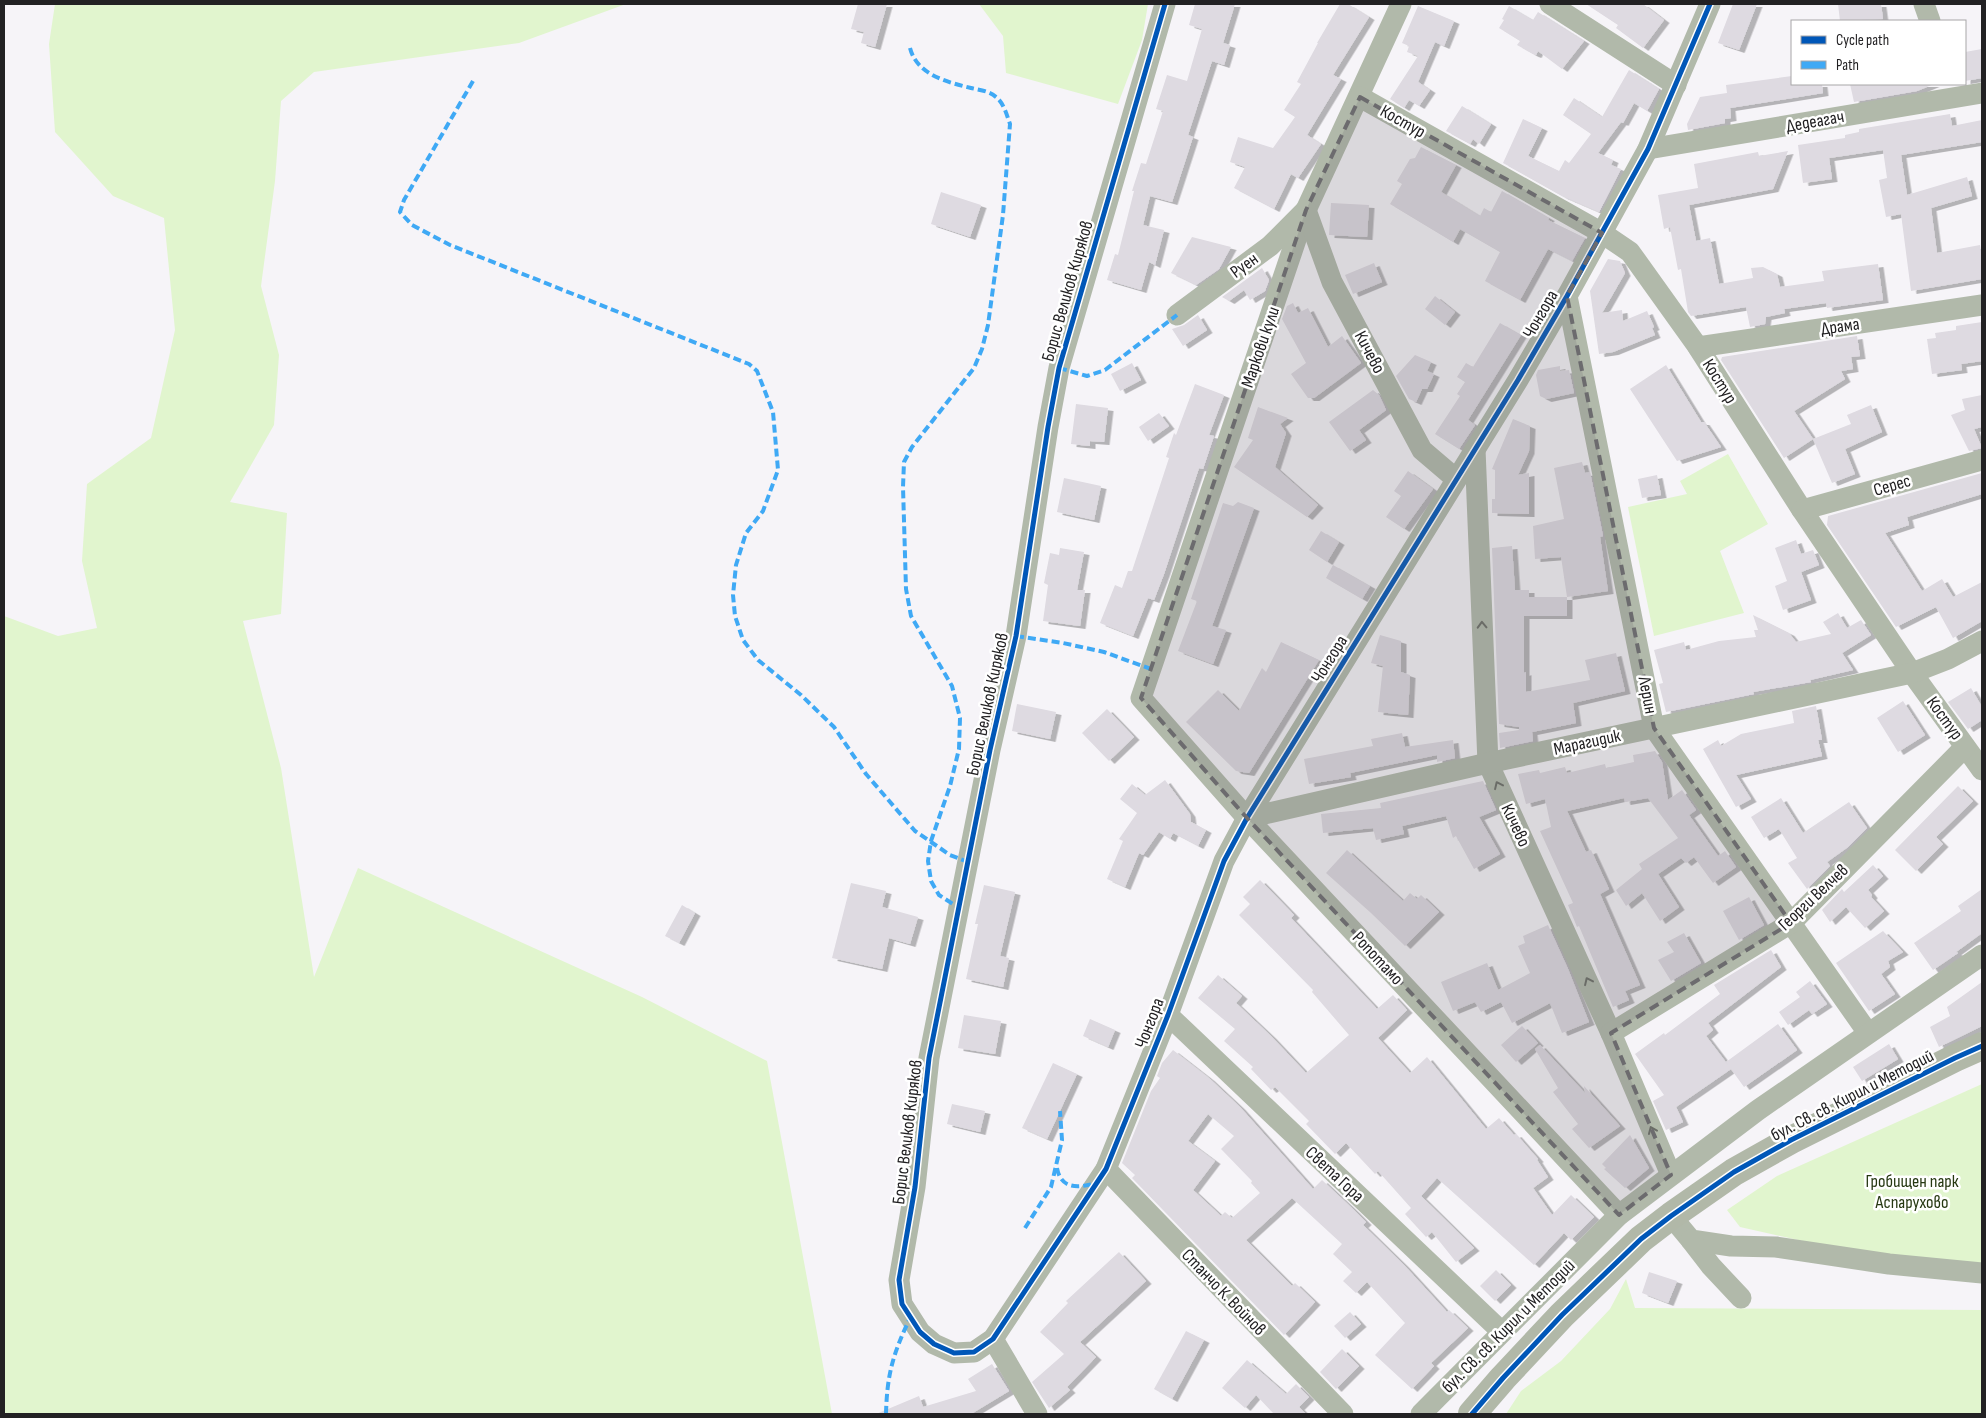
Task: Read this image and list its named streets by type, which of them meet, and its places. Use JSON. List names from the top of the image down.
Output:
{
  "streets": {
    "main road": ["бул. Св. св. Кирил и Методий"],
    "street": [
      "Костур",
      "Дедеагач",
      "Руен",
      "Борис Великов Киряков",
      "Чонгора",
      "Драма",
      "Маркови кули",
      "Кичево",
      "Серес",
      "Лерин",
      "Марагидик",
      "Георги Велчев",
      "Ропотамо",
      "Света Гора",
      "Станчо К. Войнов"
    ]
  },
  "crossings": [
    ["Костур", "Чонгора"],
    ["Костур", "Драма"],
    ["Костур", "Маркови кули"],
    ["Костур", "Серес"],
    ["Костур", "Марагидик"],
    ["Костур", "Георги Велчев"],
    ["Дедеагач", "Чонгора"],
    ["Руен", "Маркови кули"],
    ["Руен", "Кичево"],
    ["Борис Великов Киряков", "Чонгора"],
    ["Чонгора", "Кичево"],
    ["Чонгора", "Лерин"],
    ["Чонгора", "Марагидик"],
    ["Чонгора", "Ропотамо"],
    ["Чонгора", "Света Гора"],
    ["Чонгора", "Станчо К. Войнов"],
    ["Маркови кули", "Кичево"],
    ["Маркови кули", "Ропотамо"],
    ["Кичево", "Марагидик"],
    ["Кичево", "Георги Велчев"],
    ["Кичево", "бул. Св. св. Кирил и Методий"],
    ["Лерин", "Марагидик"],
    ["Лерин", "Георги Велчев"],
    ["Лерин", "бул. Св. св. Кирил и Методий"],
    ["Марагидик", "Ропотамо"],
    ["Ропотамо", "бул. Св. св. Кирил и Методий"],
    ["бул. Св. св. Кирил и Методий", "Света Гора"]
  ],
  "one_way": ["Кичево"],
  "parks": ["Гробищен парк Аспарухово"],
  "legend": ["Cycle path", "Path"]
}
